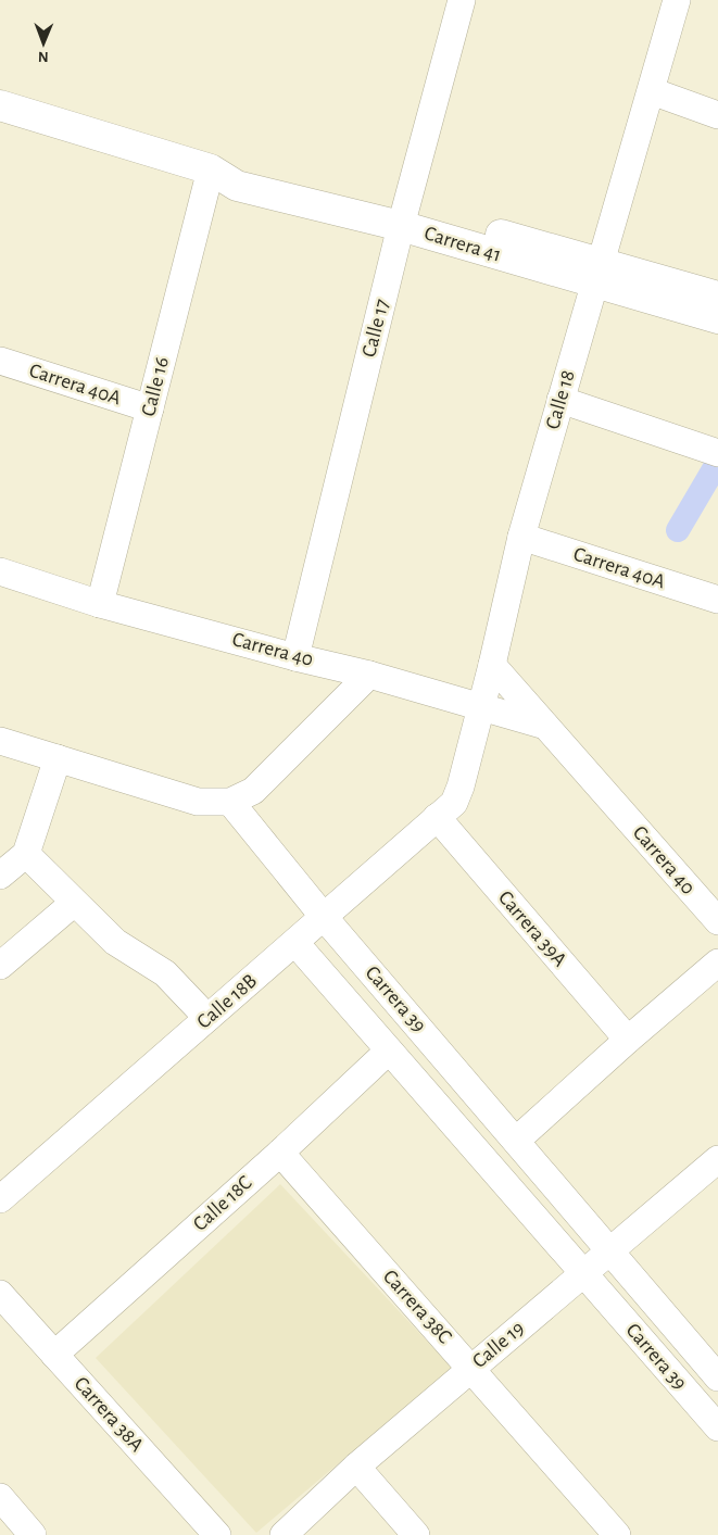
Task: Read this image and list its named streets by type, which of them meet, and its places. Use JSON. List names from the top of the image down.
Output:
{
  "streets": {
    "street": [
      "Carrera 41",
      "Calle 17",
      "Carrera 40A",
      "Calle 16",
      "Calle 18",
      "Carrera 40",
      "Carrera 39A",
      "Carrera 39",
      "Calle 18B",
      "Calle 18C",
      "Carrera 38C",
      "Calle 19",
      "Carrera 38A"
    ]
  },
  "crossings": [
    ["Carrera 41", "Calle 17"],
    ["Carrera 41", "Calle 16"],
    ["Carrera 41", "Calle 18"],
    ["Calle 17", "Carrera 40"],
    ["Carrera 40A", "Calle 16"],
    ["Carrera 40A", "Calle 18"],
    ["Calle 16", "Carrera 40"],
    ["Calle 18", "Carrera 40"],
    ["Calle 18", "Carrera 39A"],
    ["Calle 18", "Calle 18B"],
    ["Carrera 39A", "Calle 18B"],
    ["Carrera 39", "Calle 18B"],
    ["Carrera 39", "Calle 18C"],
    ["Carrera 39", "Calle 19"],
    ["Calle 18C", "Carrera 38C"],
    ["Calle 18C", "Carrera 38A"],
    ["Carrera 38C", "Calle 19"]
  ],
  "north": "bottom"
}
